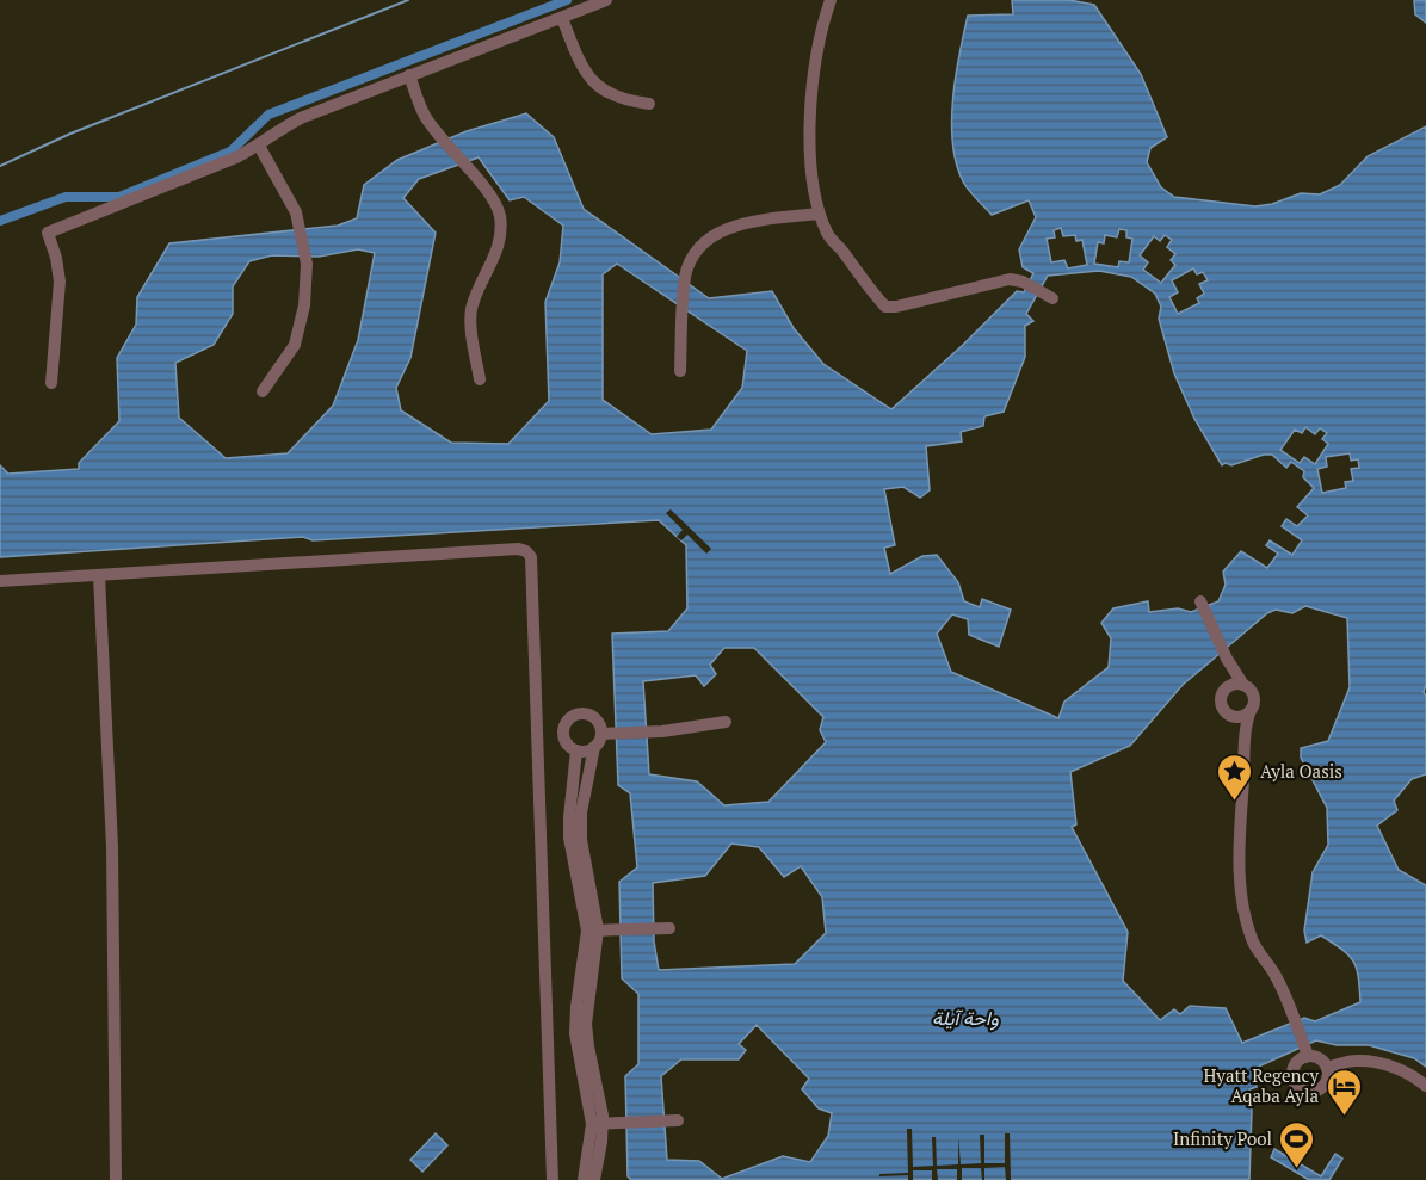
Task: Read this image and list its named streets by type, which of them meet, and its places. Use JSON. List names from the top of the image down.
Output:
{
  "water": ["واحة آيلة"],
  "places": {
    "place": ["Ayla Oasis"],
    "hotel": ["Hyatt Regency Aqaba Ayla"],
    "sports": ["Infinity Pool"]
  }
}
